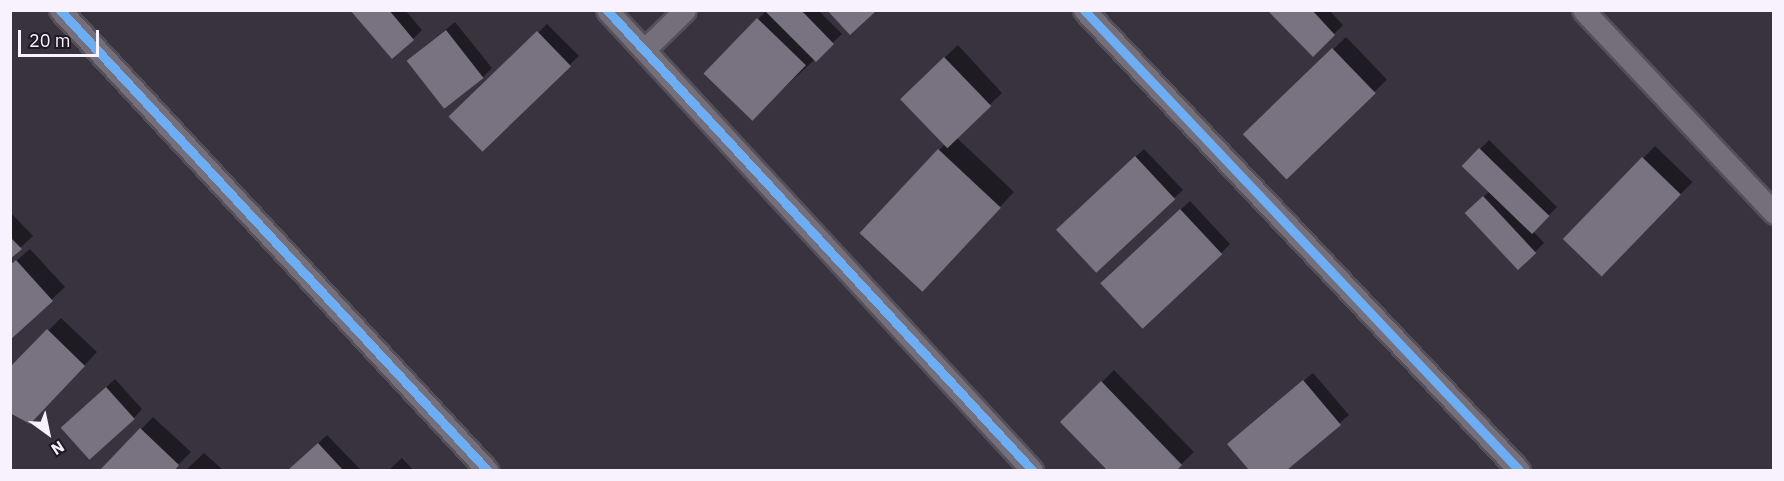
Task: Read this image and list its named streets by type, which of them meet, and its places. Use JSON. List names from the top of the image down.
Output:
{
  "scale_bar": "20 m",
  "north": "bottom right"
}
